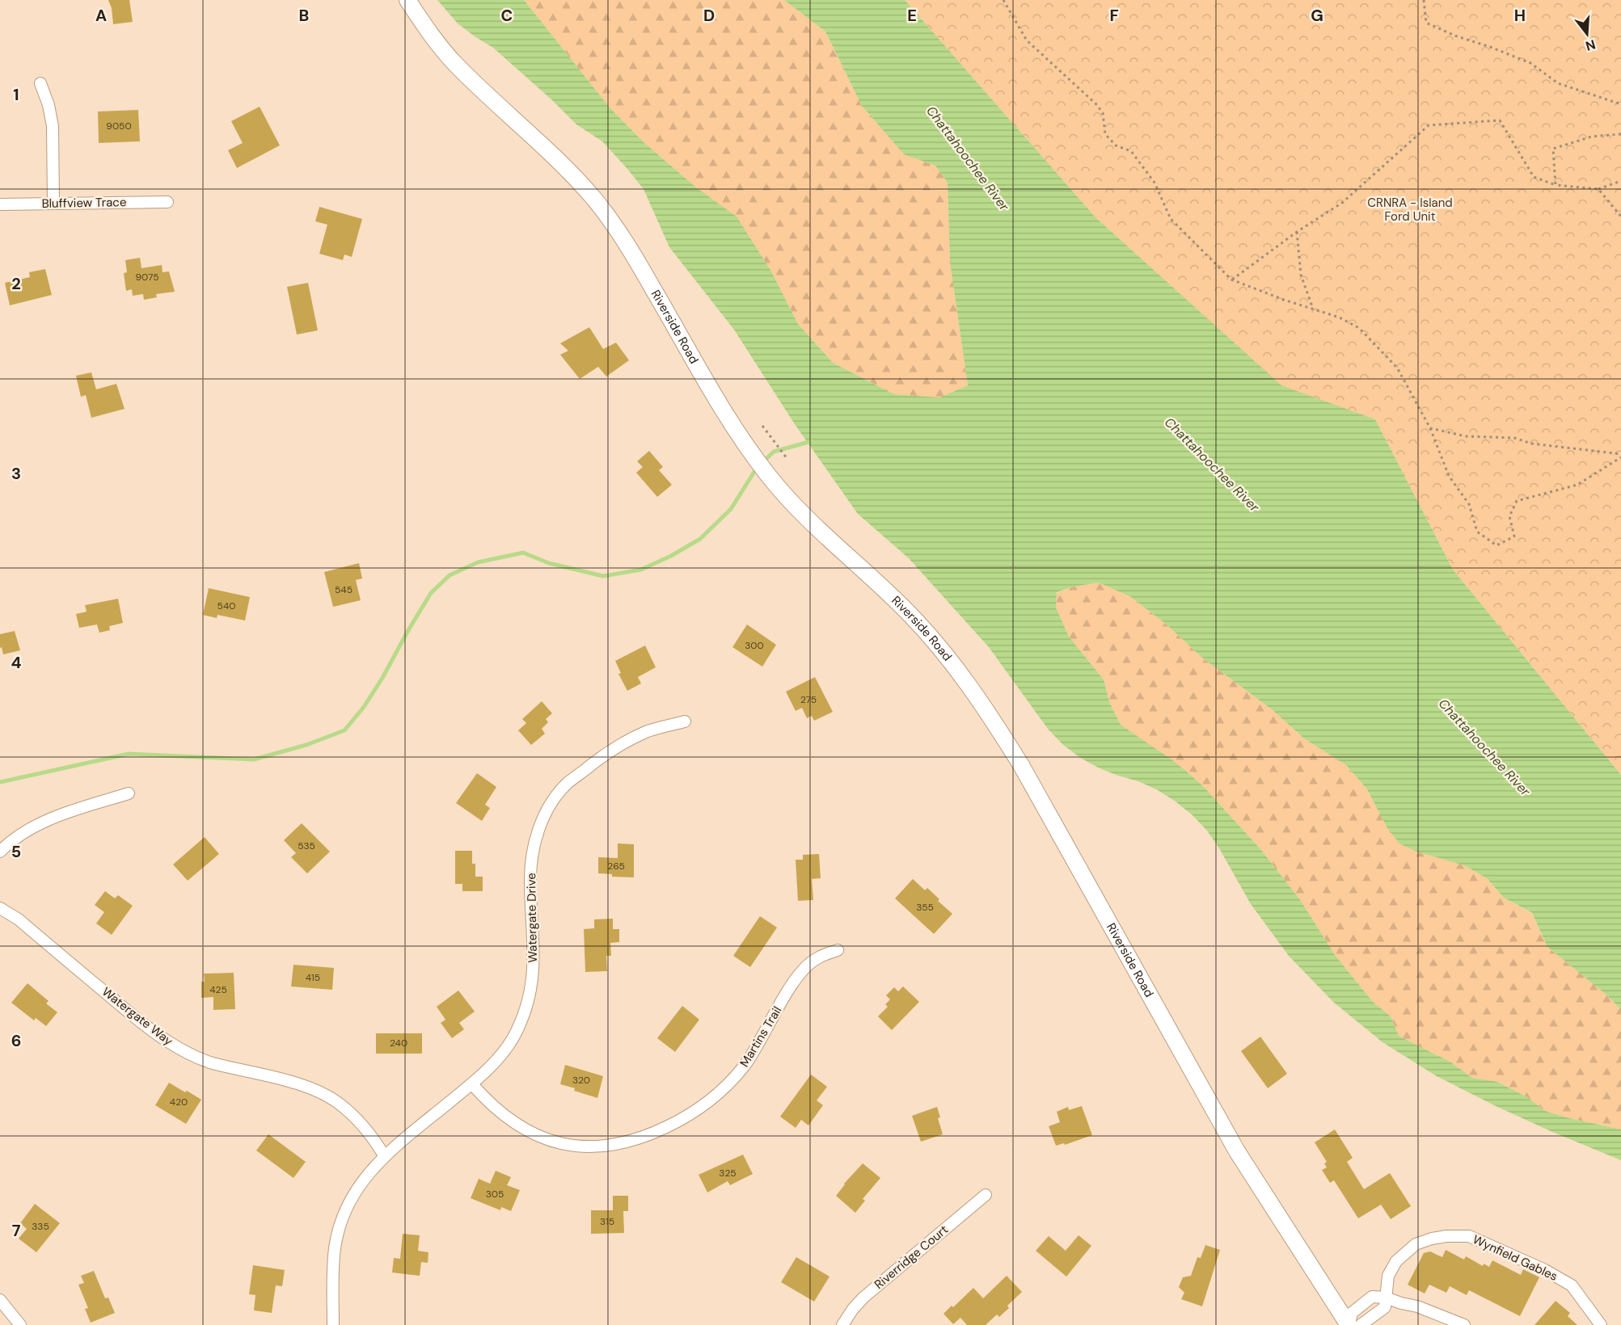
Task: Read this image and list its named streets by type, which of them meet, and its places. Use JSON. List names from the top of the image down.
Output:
{
  "streets": {
    "street": [
      "Bluffview Trace",
      "Riverside Road",
      "Watergate Drive",
      "Watergate Way",
      "Martins Trail",
      "Riverridge Court",
      "Wynfield Gables"
    ]
  },
  "crossings": [
    ["Watergate Drive", "Watergate Way"],
    ["Watergate Drive", "Martins Trail"]
  ],
  "water": ["Chattahoochee River"],
  "parks": ["CRNRA - Island Ford Unit"],
  "house_numbers": [
    "9050",
    "9075",
    "545",
    "540",
    "300",
    "275",
    "535",
    "265",
    "355",
    "415",
    "425",
    "240",
    "320",
    "420",
    "325",
    "305",
    "315",
    "335"
  ],
  "north": "bottom",
  "grid": {
    "columns": [
      "A",
      "B",
      "C",
      "D",
      "E",
      "F",
      "G",
      "H"
    ],
    "rows": [
      "1",
      "2",
      "3",
      "4",
      "5",
      "6",
      "7"
    ]
  }
}
